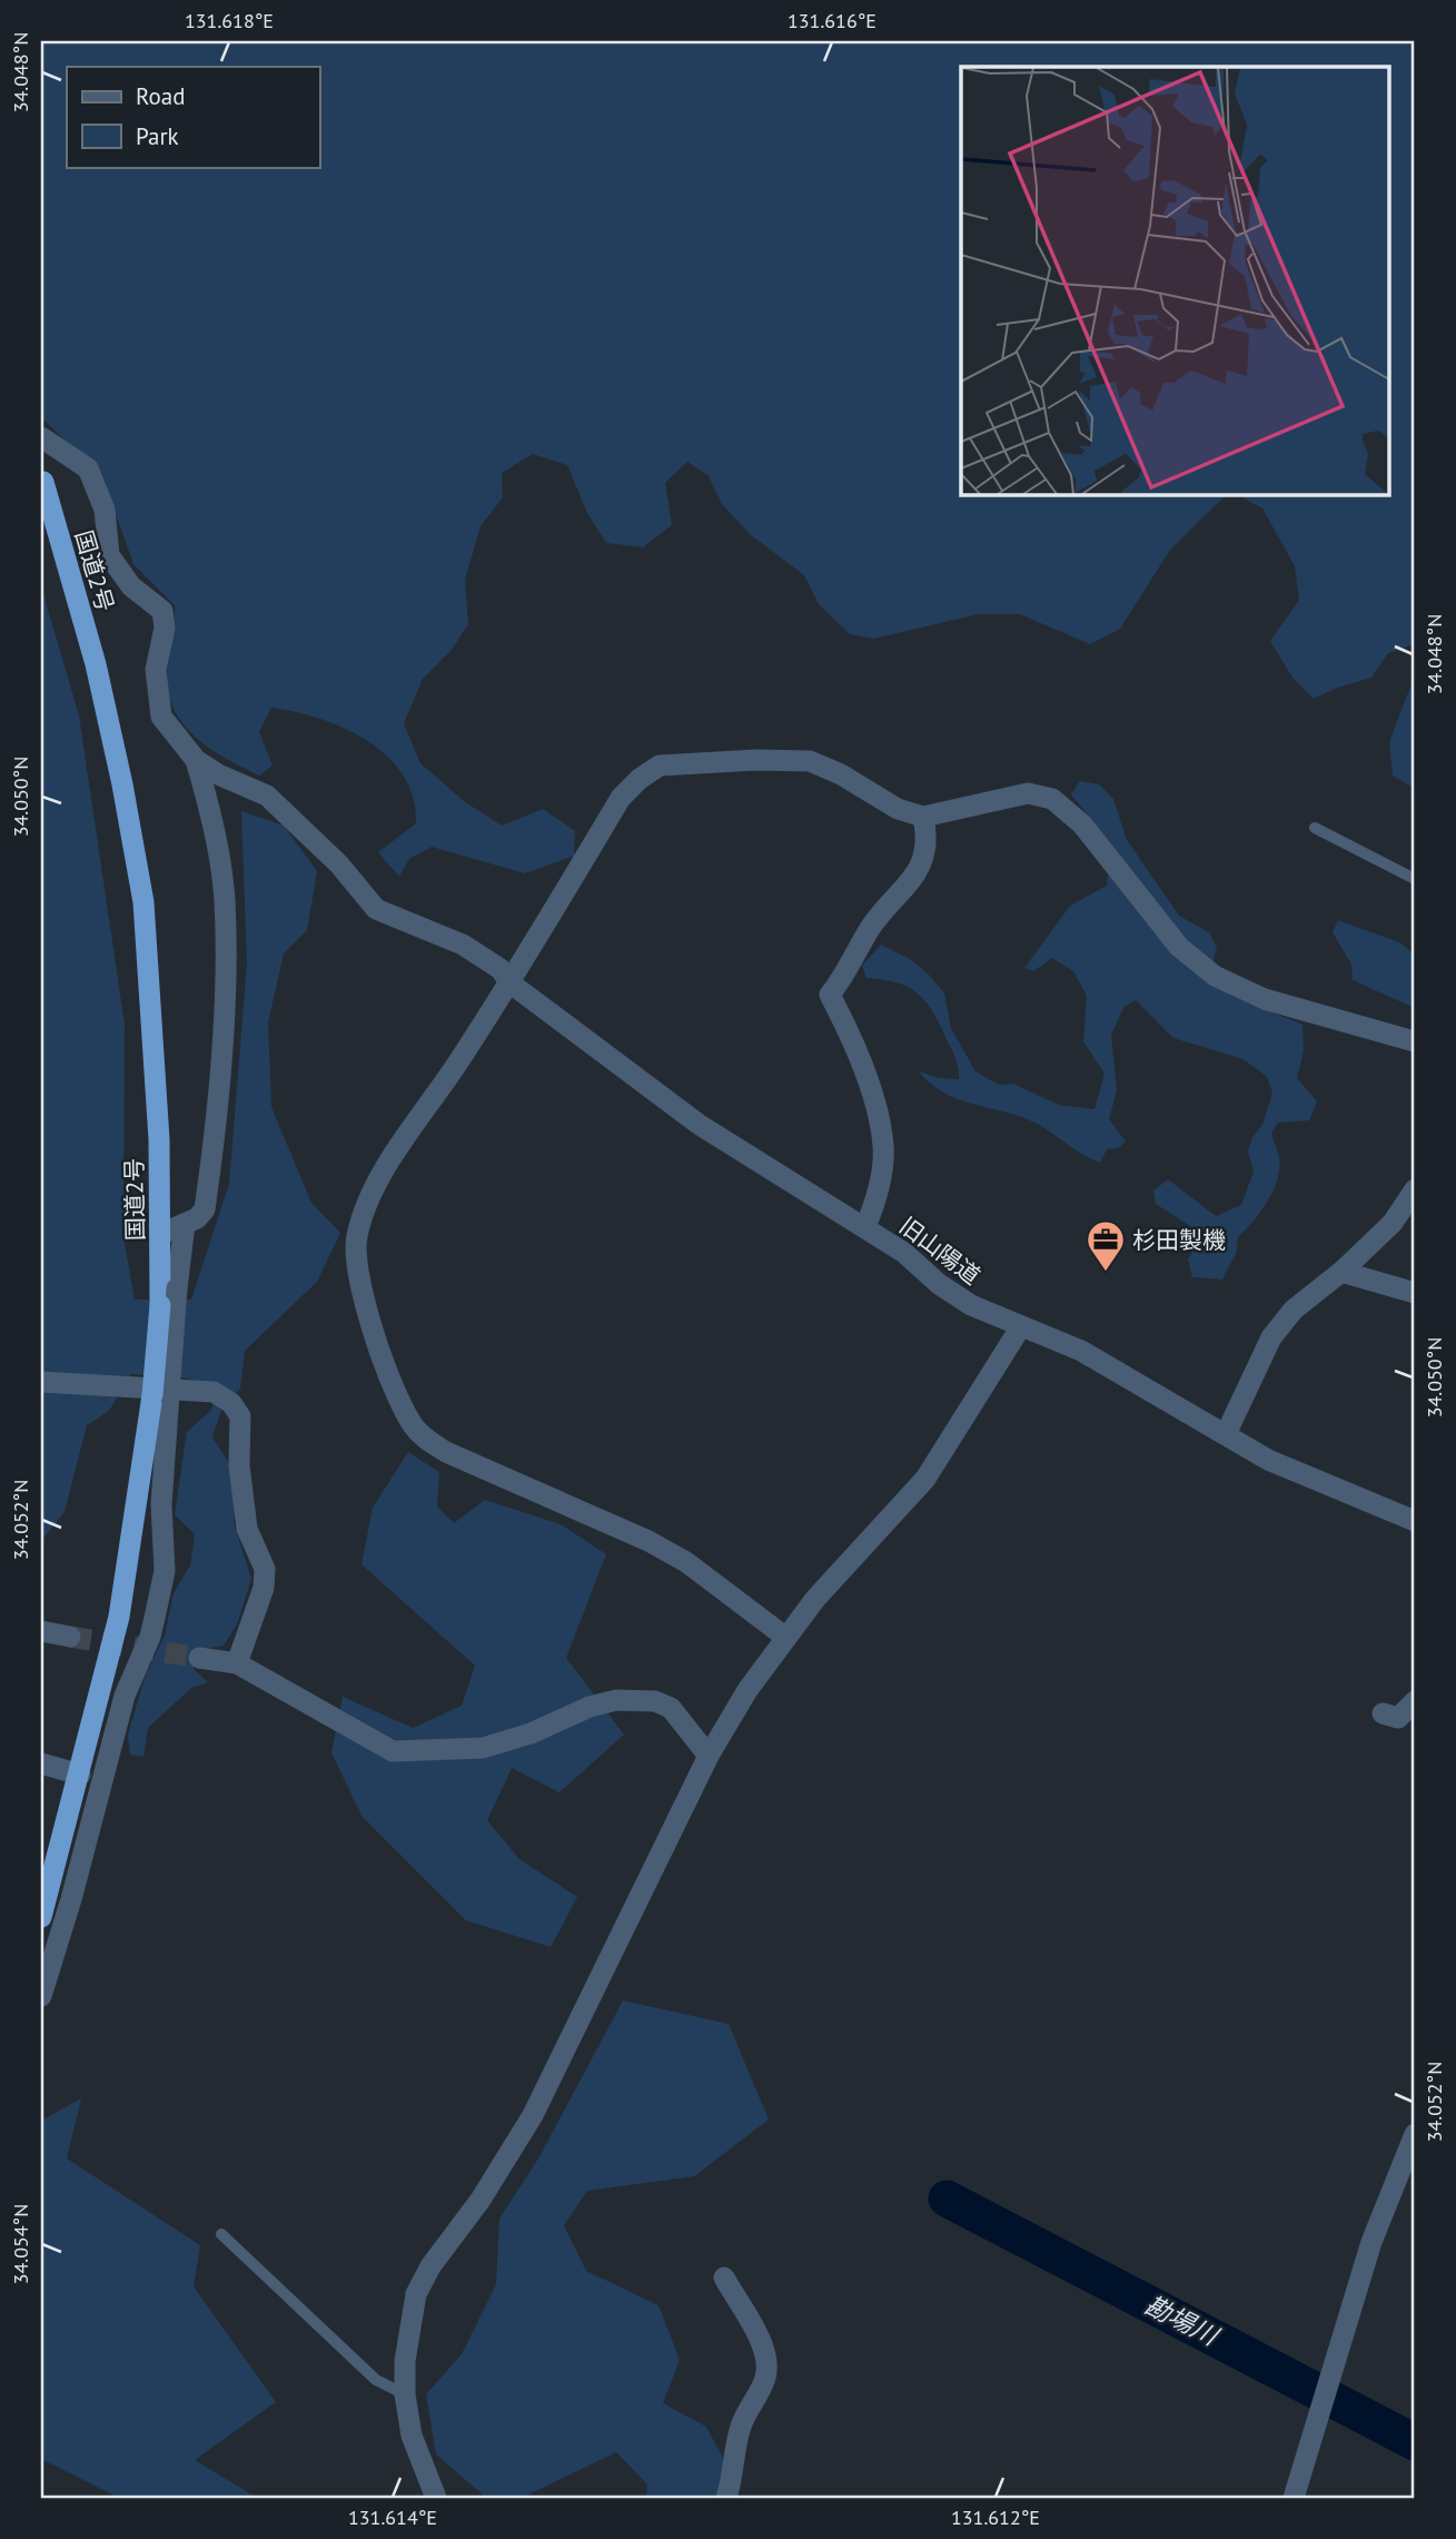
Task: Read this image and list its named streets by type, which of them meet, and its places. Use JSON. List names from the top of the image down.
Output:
{
  "streets": {
    "highway": ["国道2号"],
    "street": ["旧山陽道"]
  },
  "water": ["勘場川"],
  "places": {
    "office": ["杉田製機"]
  },
  "legend": ["Road", "Park"],
  "coordinates": [
    "131.618°E",
    "131.616°E",
    "34.048°N",
    "34.050°N",
    "34.052°N",
    "34.054°N",
    "131.614°E",
    "131.612°E"
  ]
}
